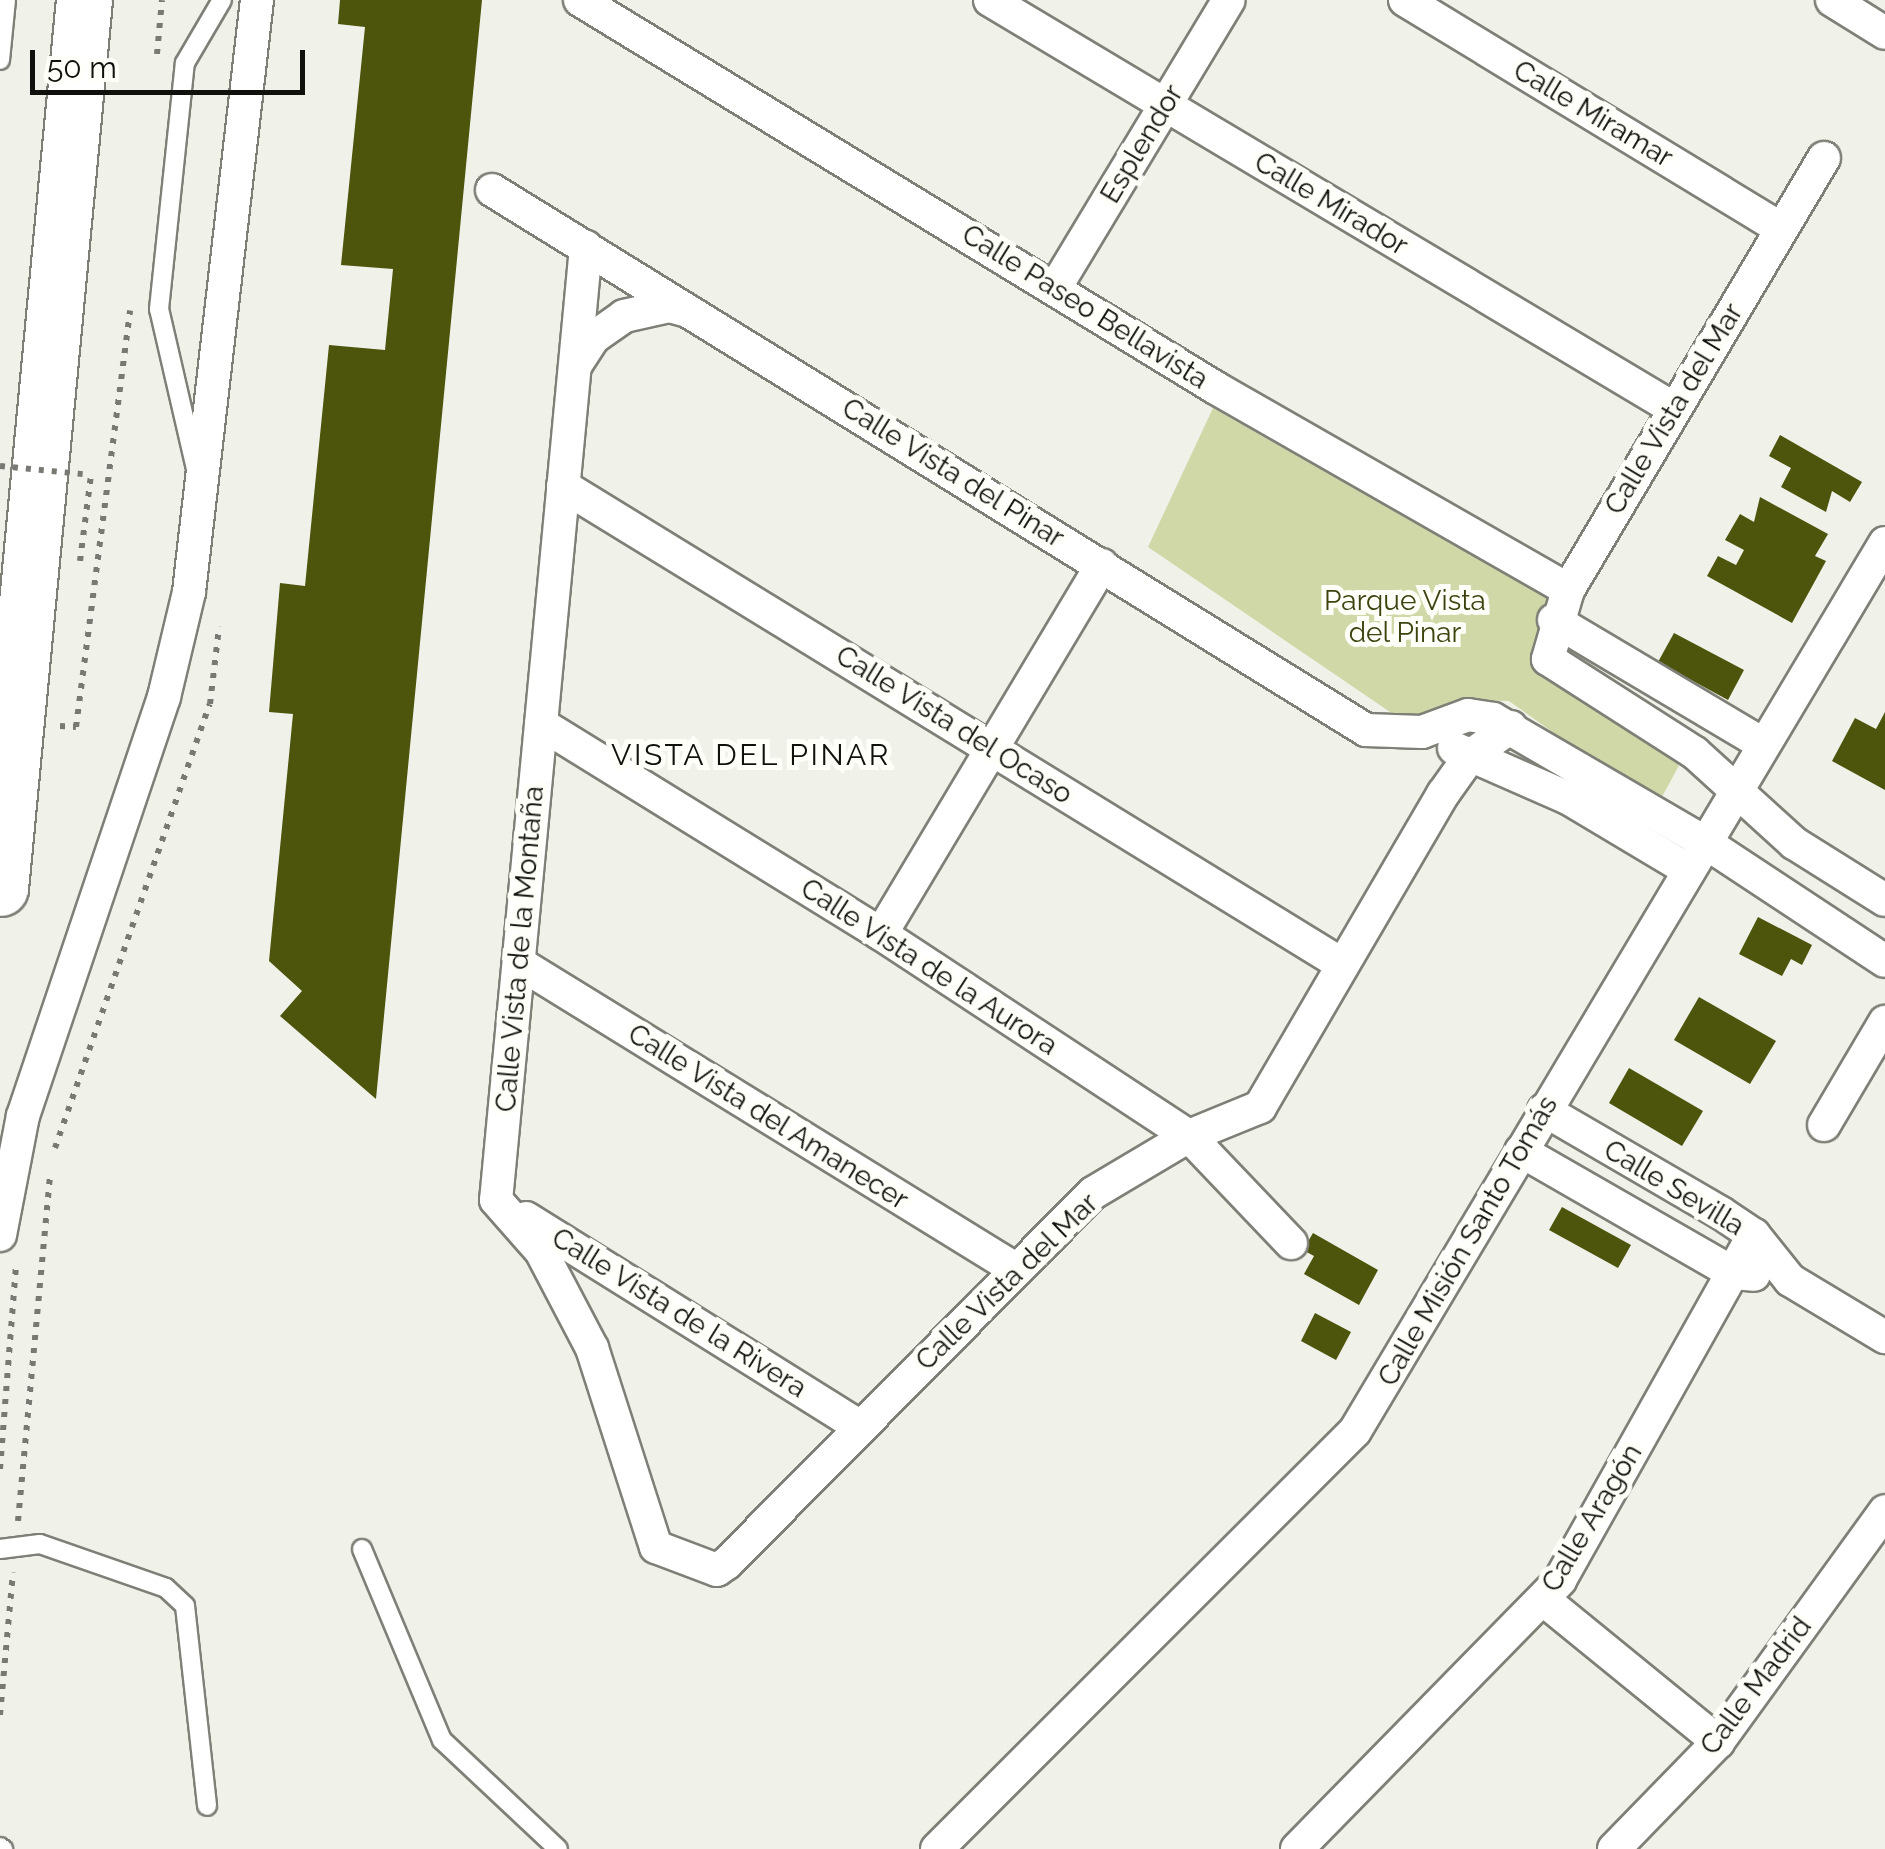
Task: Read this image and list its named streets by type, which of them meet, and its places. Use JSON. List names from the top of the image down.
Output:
{
  "streets": {
    "street": [
      "Calle Miramar",
      "Esplendor",
      "Calle Mirador",
      "Calle Paseo Bellavista",
      "Calle Vista del Mar",
      "Calle Vista del Pinar",
      "Calle Vista del Ocaso",
      "Calle Vista de la Montaña",
      "Calle Vista de la Aurora",
      "Calle Vista del Amanecer",
      "Calle Sevilla",
      "Calle Misión Santo Tomás",
      "Calle Vista de la Rivera",
      "Calle Aragón",
      "Calle Madrid"
    ]
  },
  "crossings": [
    ["Calle Miramar", "Calle Vista del Mar"],
    ["Esplendor", "Calle Mirador"],
    ["Esplendor", "Calle Paseo Bellavista"],
    ["Calle Mirador", "Calle Vista del Mar"],
    ["Calle Paseo Bellavista", "Calle Vista del Mar"],
    ["Calle Paseo Bellavista", "Calle Misión Santo Tomás"],
    ["Calle Vista del Mar", "Calle Vista del Pinar"],
    ["Calle Vista del Mar", "Calle Vista del Ocaso"],
    ["Calle Vista del Mar", "Calle Vista de la Montaña"],
    ["Calle Vista del Mar", "Calle Vista de la Aurora"],
    ["Calle Vista del Mar", "Calle Vista del Amanecer"],
    ["Calle Vista del Mar", "Calle Vista de la Rivera"],
    ["Calle Vista del Pinar", "Calle Vista de la Montaña"],
    ["Calle Vista del Pinar", "Calle Misión Santo Tomás"],
    ["Calle Vista del Ocaso", "Calle Vista de la Montaña"],
    ["Calle Vista de la Montaña", "Calle Vista de la Aurora"],
    ["Calle Vista de la Montaña", "Calle Vista del Amanecer"],
    ["Calle Vista de la Montaña", "Calle Vista de la Rivera"],
    ["Calle Sevilla", "Calle Misión Santo Tomás"],
    ["Calle Sevilla", "Calle Aragón"]
  ],
  "districts": ["VISTA DEL PINAR"],
  "parks": ["Parque Vista del Pinar"],
  "scale_bar": "50 m"
}
